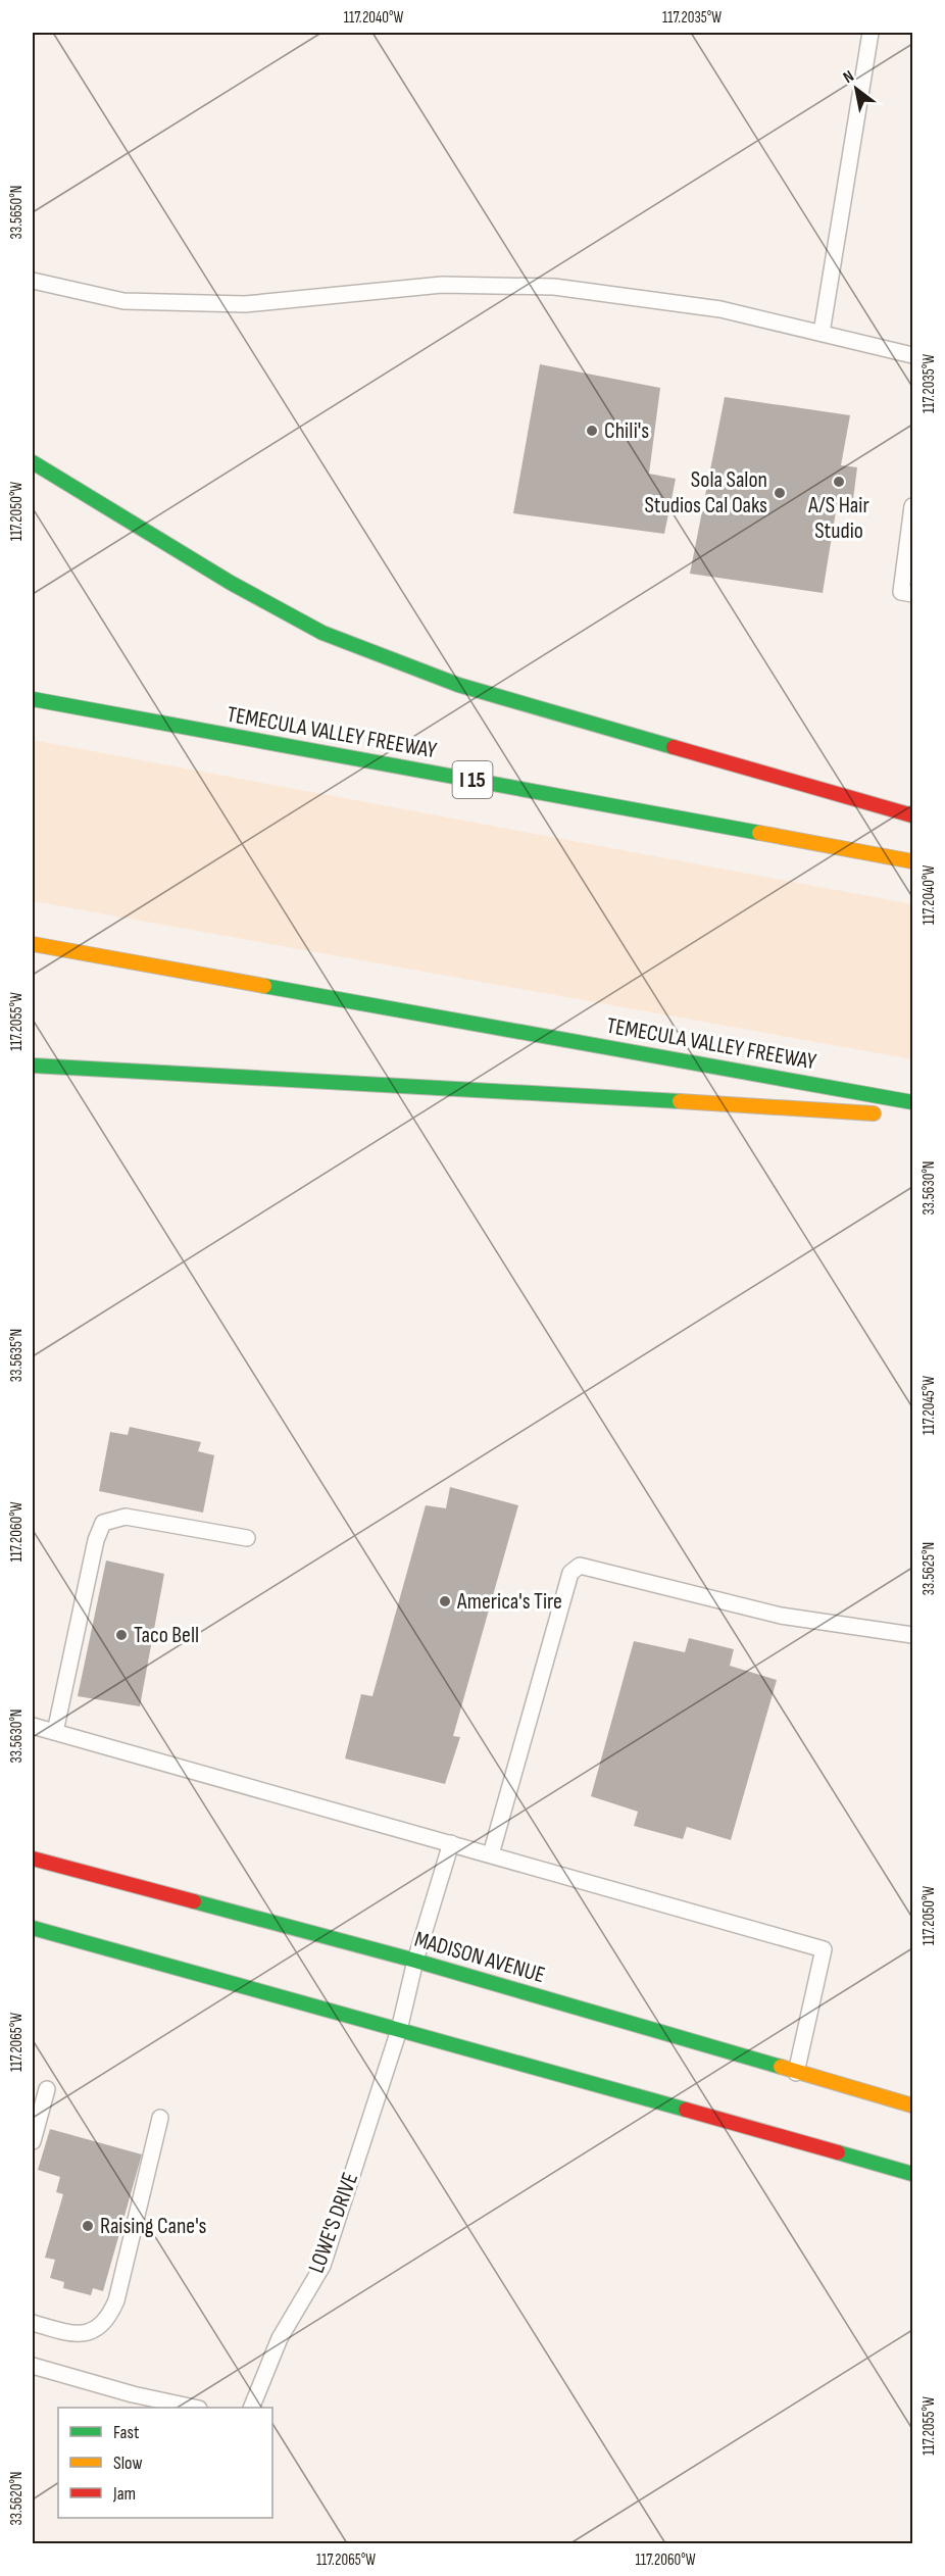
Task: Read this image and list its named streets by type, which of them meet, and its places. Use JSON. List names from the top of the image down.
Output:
{
  "streets": {
    "main road": ["TEMECULA VALLEY FREEWAY", "I 15", "MADISON AVENUE"],
    "lane": ["LOWE'S DRIVE"]
  },
  "crossings": [
    ["MADISON AVENUE", "LOWE'S DRIVE"]
  ],
  "places": [
    "Chili's",
    "A/S Hair Studio",
    "Sola Salon Studios Cal Oaks",
    "America's Tire",
    "Taco Bell",
    "Raising Cane's"
  ],
  "legend": ["Fast", "Slow", "Jam"],
  "north": "top left",
  "coordinates": [
    "117.2040°W",
    "117.2035°W",
    "33.5650°N",
    "117.2050°W",
    "117.2055°W",
    "33.5630°N",
    "33.5635°N",
    "117.2045°W",
    "117.2060°W",
    "33.5625°N",
    "117.2065°W",
    "33.5620°N"
  ]
}
